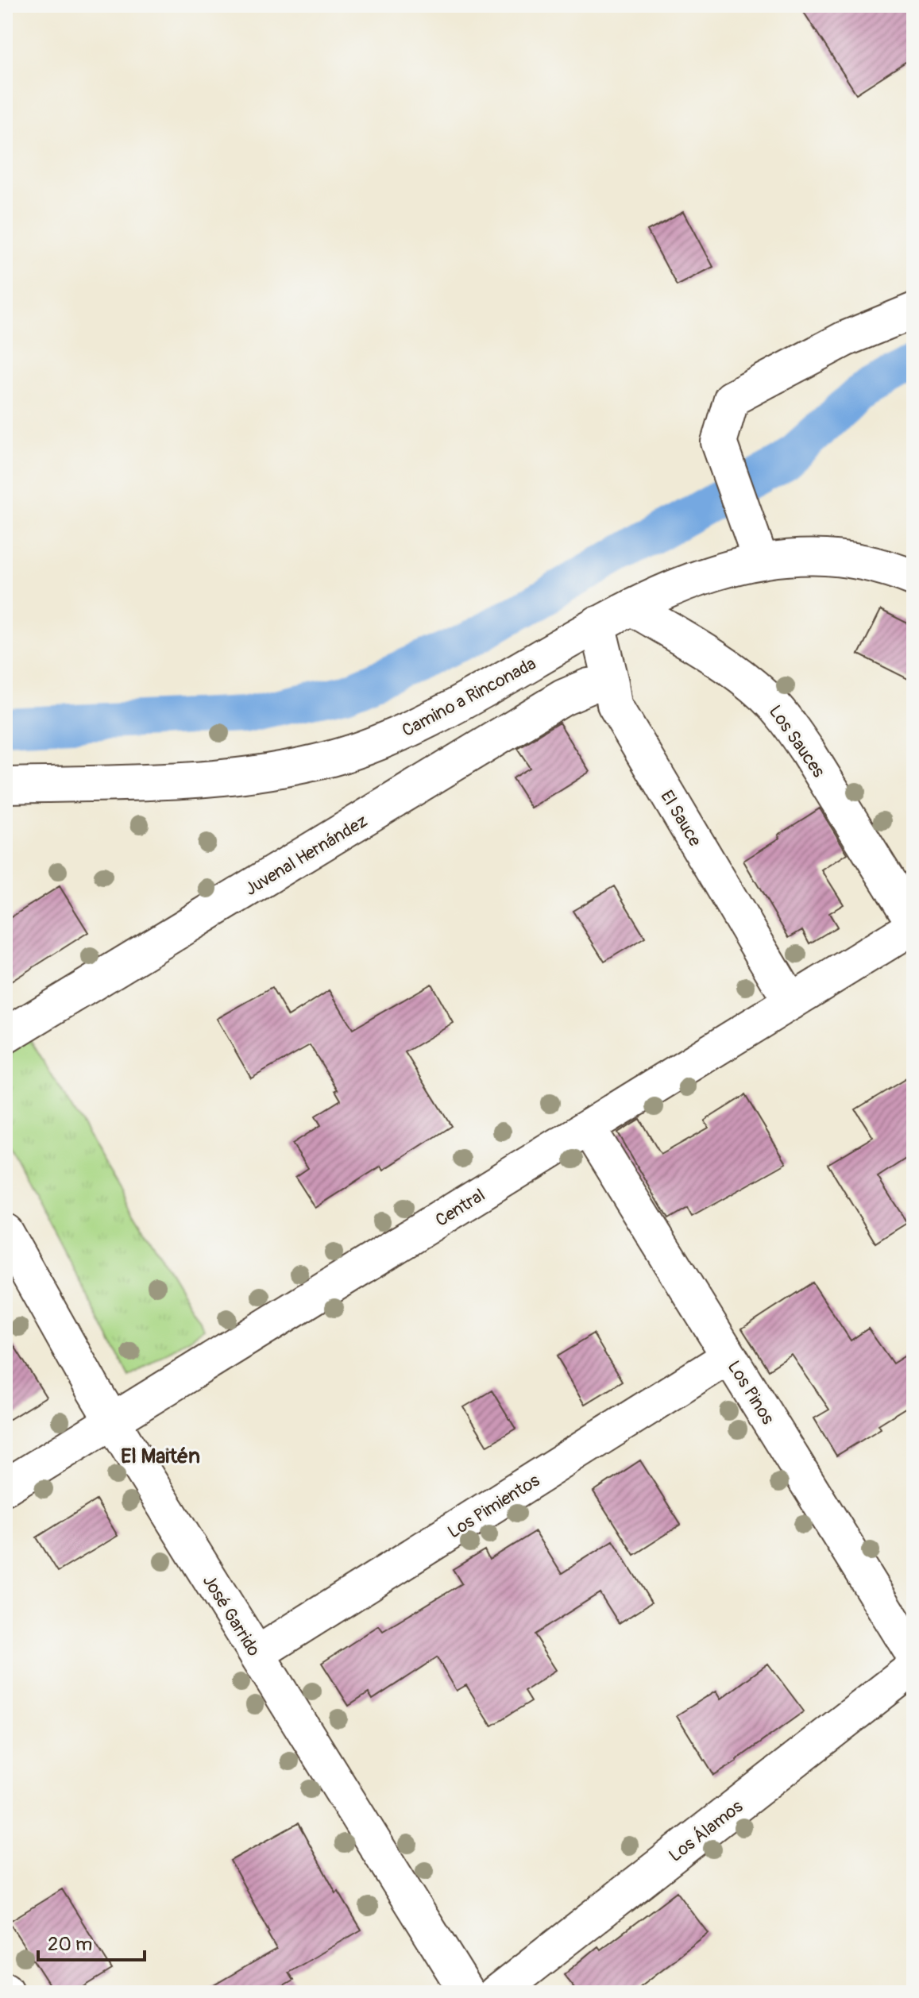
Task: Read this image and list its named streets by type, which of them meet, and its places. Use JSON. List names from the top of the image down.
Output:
{
  "streets": {
    "street": [
      "Camino a Rinconada",
      "Los Sauces",
      "El Sauce",
      "Juvenal Hernández",
      "Central",
      "Los Pinos",
      "Los Pimientos",
      "José Garrido",
      "Los Álamos"
    ]
  },
  "crossings": [
    ["Camino a Rinconada", "Los Sauces"],
    ["Camino a Rinconada", "El Sauce"],
    ["Los Sauces", "Central"],
    ["El Sauce", "Juvenal Hernández"],
    ["El Sauce", "Central"],
    ["Central", "Los Pinos"],
    ["Central", "José Garrido"],
    ["Los Pinos", "Los Pimientos"],
    ["Los Pimientos", "José Garrido"]
  ],
  "districts": ["El Maitén"],
  "scale_bar": "20 m"
}
